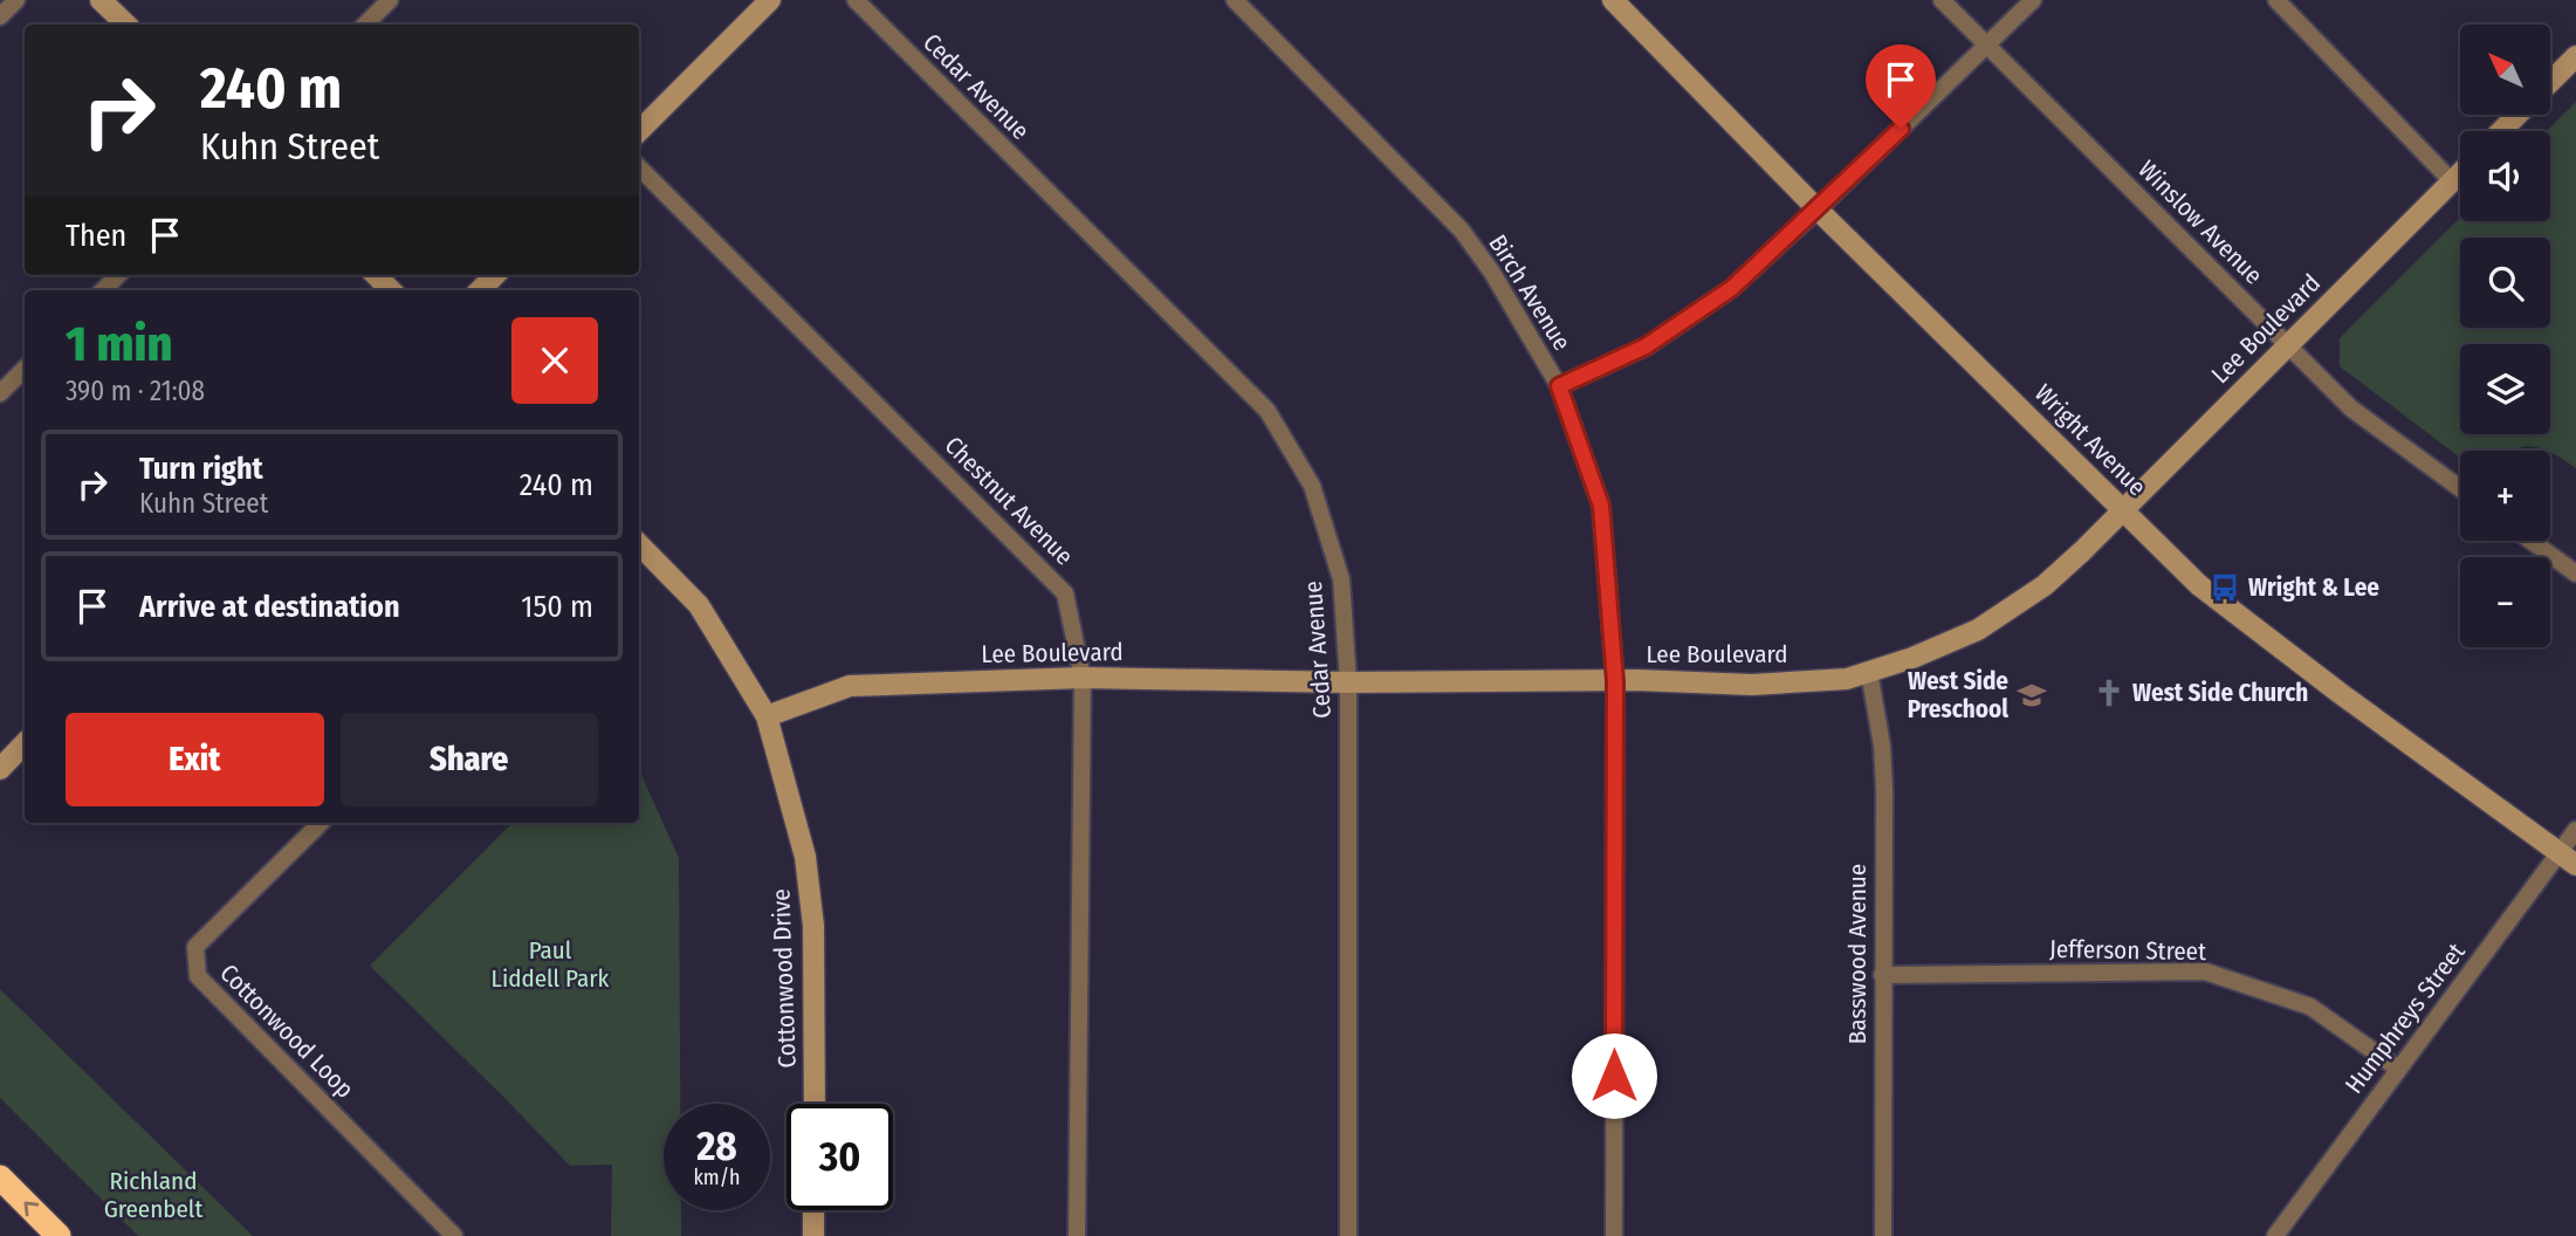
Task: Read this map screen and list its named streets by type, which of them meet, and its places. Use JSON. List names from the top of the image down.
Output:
{
  "streets": {
    "street": [
      "Cedar Avenue",
      "Winslow Avenue",
      "Birch Avenue",
      "Lee Boulevard",
      "Wright Avenue",
      "Chestnut Avenue",
      "Jefferson Street",
      "Basswood Avenue",
      "Cottonwood Drive",
      "Humphreys Street",
      "Cottonwood Loop"
    ]
  },
  "crossings": [
    ["Cedar Avenue", "Lee Boulevard"],
    ["Winslow Avenue", "Lee Boulevard"],
    ["Birch Avenue", "Lee Boulevard"],
    ["Lee Boulevard", "Wright Avenue"],
    ["Lee Boulevard", "Chestnut Avenue"],
    ["Lee Boulevard", "Basswood Avenue"],
    ["Lee Boulevard", "Cottonwood Drive"],
    ["Wright Avenue", "Humphreys Street"],
    ["Jefferson Street", "Basswood Avenue"],
    ["Jefferson Street", "Humphreys Street"]
  ],
  "parks": ["Paul Liddell Park", "Richland Greenbelt"],
  "places": {
    "bus stop": ["Wright & Lee"],
    "church": ["West Side Church"],
    "school or university": ["West Side Preschool"]
  },
  "north": "top left",
  "page": {
    "map_buttons": ["+", "−"],
    "turn": ["240 m", "Kuhn Street"],
    "then": "Then",
    "heading": ["1 min", "390 m · 21:08"],
    "list": [
      {
        "name": "Turn right",
        "note": "Kuhn Street",
        "value": "240 m"
      },
      {
        "name": "Arrive at destination",
        "value": "150 m"
      }
    ],
    "buttons": ["Exit", "Share"],
    "speed": "28 km/h",
    "limit": "30"
  }
}
